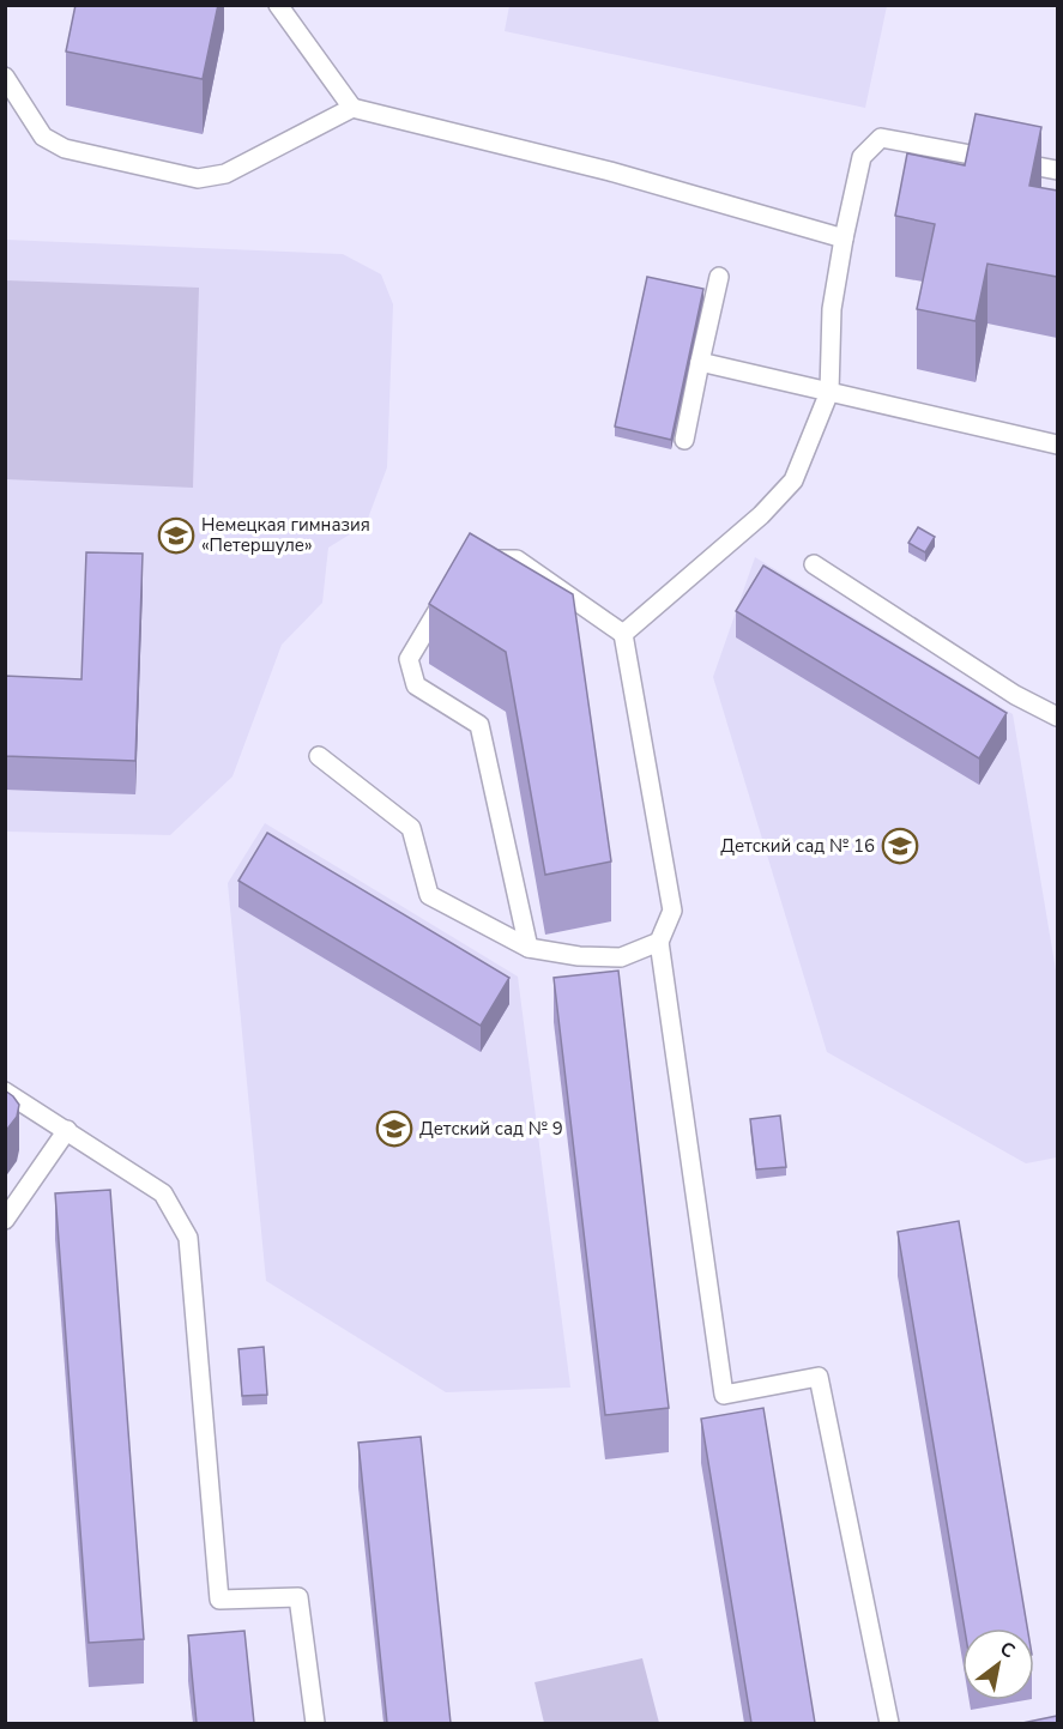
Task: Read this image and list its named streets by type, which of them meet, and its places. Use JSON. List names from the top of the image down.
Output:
{
  "places": {
    "school or university": ["Немецкая гимназия «Петершуле»", "Детский сад № 16", "Детский сад № 9"]
  },
  "north": "top right"
}
